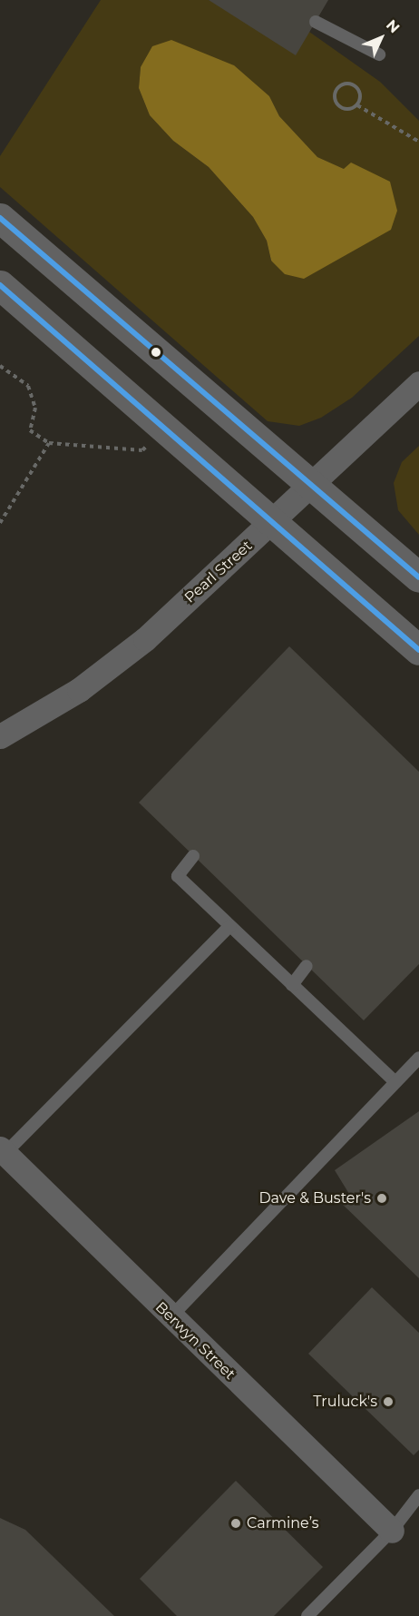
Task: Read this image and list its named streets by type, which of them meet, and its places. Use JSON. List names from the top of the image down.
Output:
{
  "streets": {
    "street": ["Pearl Street", "Berwyn Street"]
  },
  "places": ["Dave & Buster's", "Truluck's", "Carmine’s"],
  "north": "top right"
}
